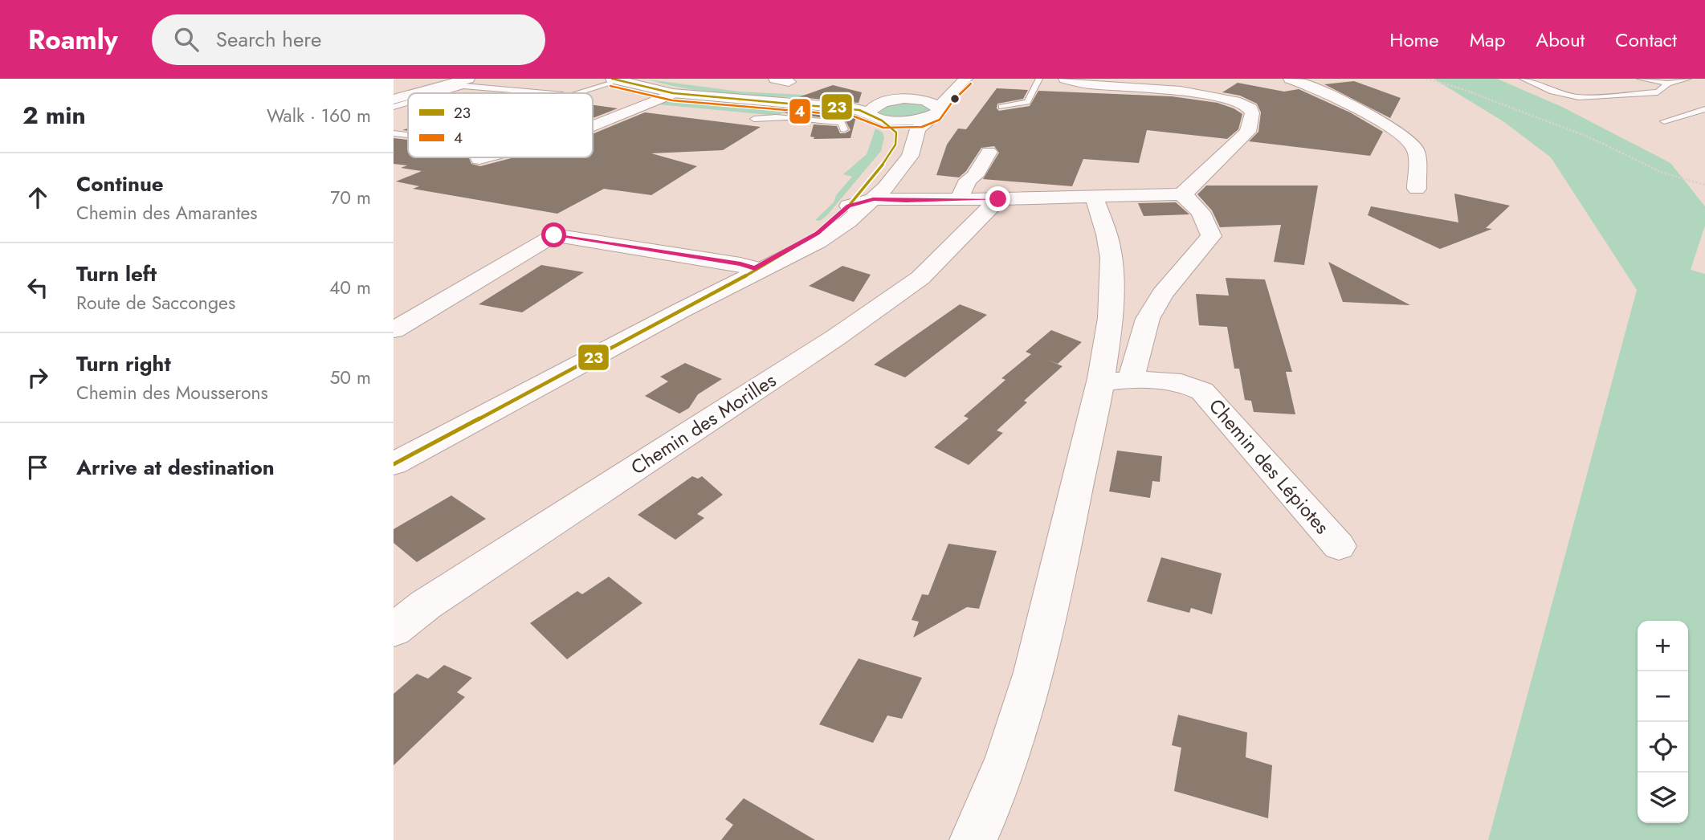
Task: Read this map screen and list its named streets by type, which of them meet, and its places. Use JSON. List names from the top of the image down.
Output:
{
  "streets": {
    "street": ["Chemin des Morilles", "Chemin des Lépiotes"]
  },
  "lines": ["transit line 23", "transit line 4"],
  "legend": ["23", "4"],
  "page": {
    "header": "Roamly",
    "search": "Search here",
    "nav": [
      "Home",
      "Map",
      "About",
      "Contact"
    ],
    "heading": ["2 min", "Walk · 160 m"],
    "list": [
      ["Continue", "Chemin des Amarantes", "70 m"],
      ["Turn left", "Route de Sacconges", "40 m"],
      ["Turn right", "Chemin des Mousserons", "50 m"],
      "Arrive at destination"
    ],
    "map_buttons": ["+", "−"]
  }
}
